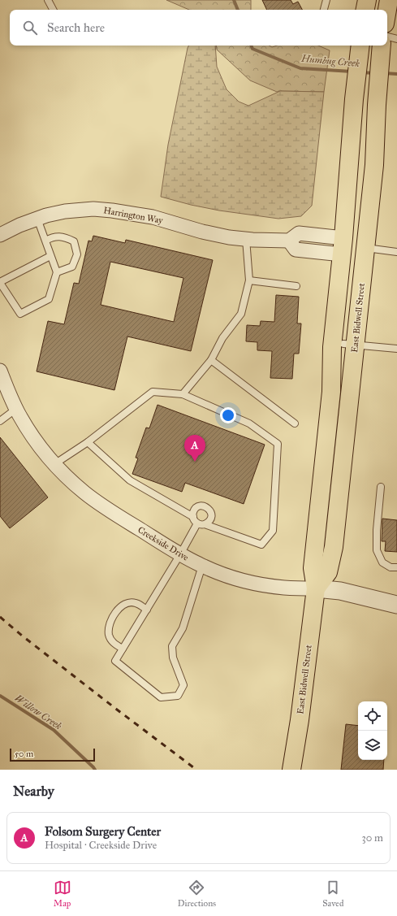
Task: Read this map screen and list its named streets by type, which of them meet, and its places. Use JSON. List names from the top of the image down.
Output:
{
  "streets": {
    "main road": ["East Bidwell Street"],
    "street": ["Harrington Way", "Creekside Drive"]
  },
  "crossings": [
    ["Harrington Way", "East Bidwell Street"],
    ["East Bidwell Street", "Creekside Drive"]
  ],
  "water": ["Humbug Creek", "Willow Creek"],
  "scale_bar": "50 m",
  "page": {
    "search": "Search here",
    "pins": "A",
    "scale": "50 m",
    "heading": "Nearby",
    "list": [
      {
        "mark": "A",
        "name": "Folsom Surgery Center",
        "note": "Hospital · Creekside Drive",
        "value": "30 m"
      }
    ],
    "nav": ["Map", "Directions", "Saved"]
  }
}
